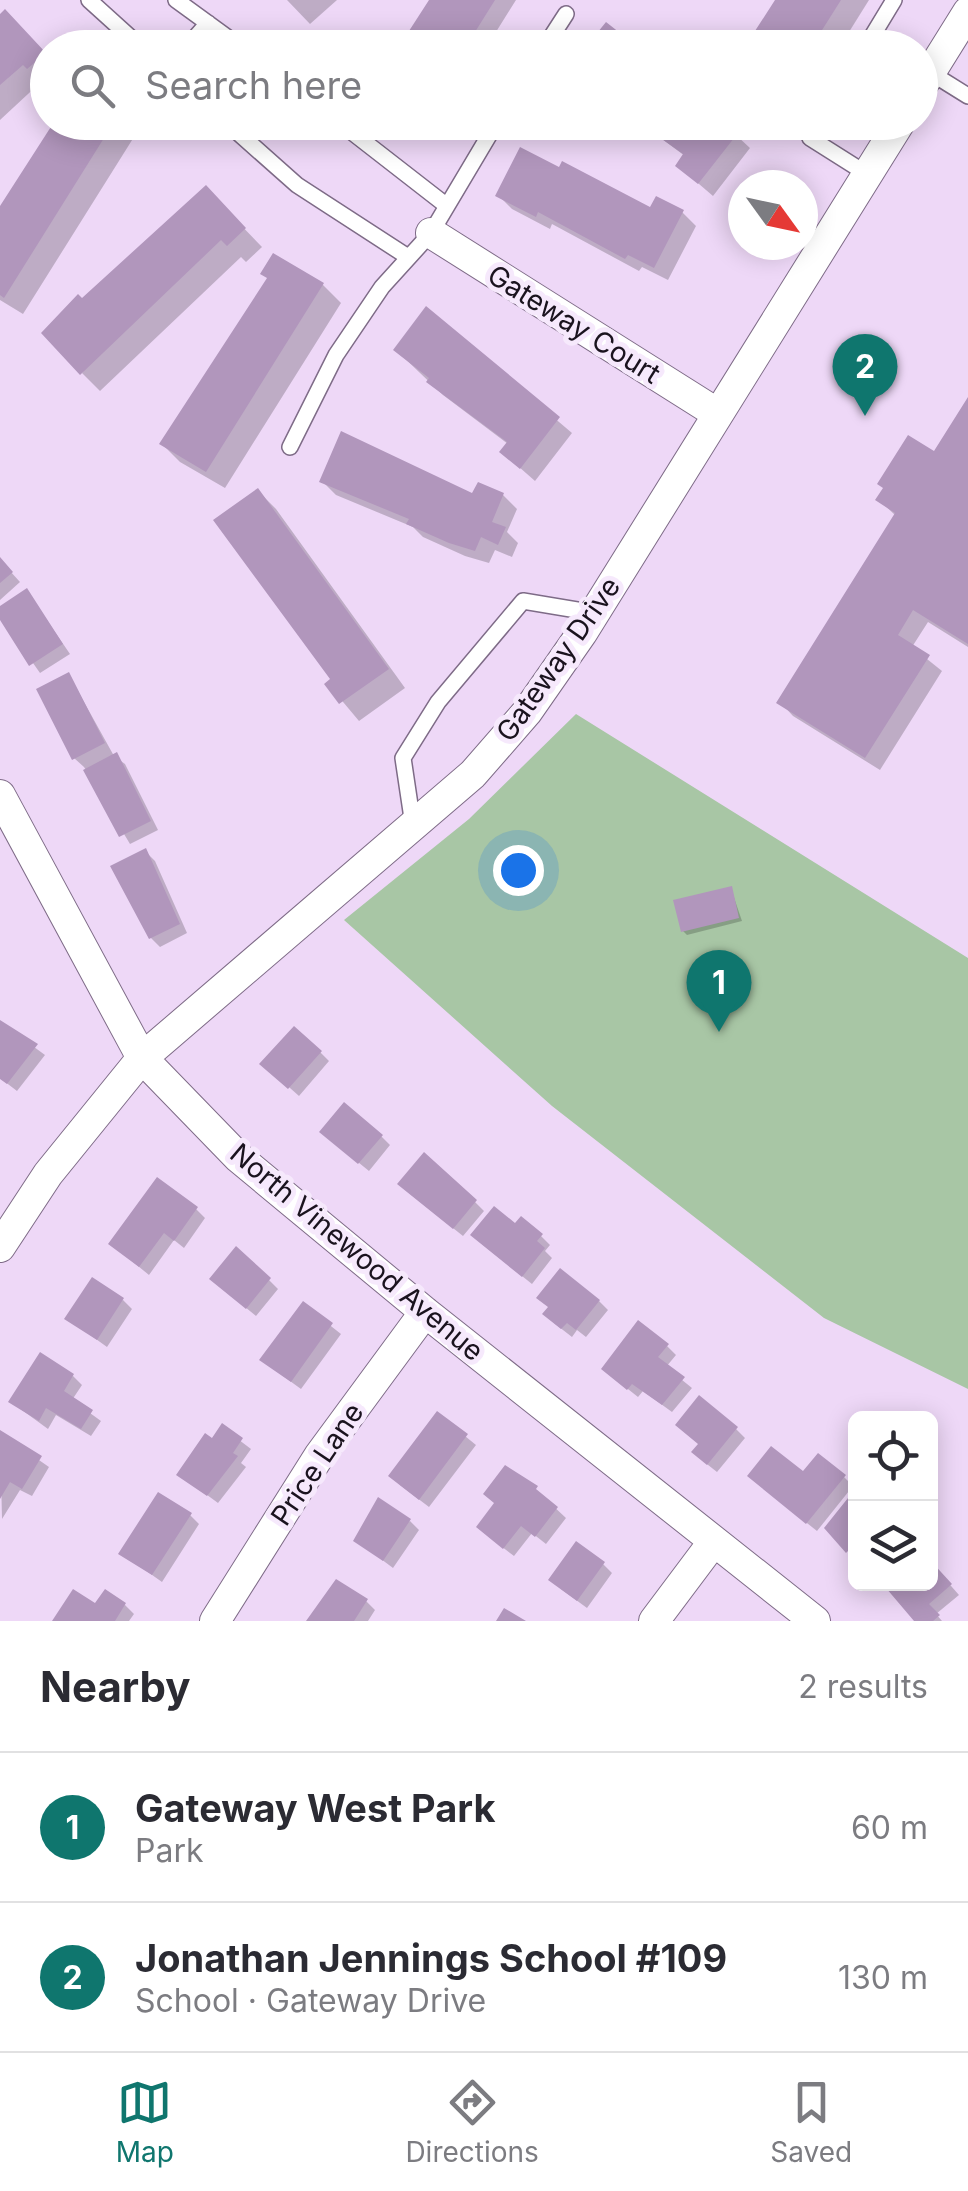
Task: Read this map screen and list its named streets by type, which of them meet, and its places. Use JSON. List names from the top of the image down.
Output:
{
  "streets": {
    "street": [
      "Gateway Court",
      "Gateway Drive",
      "North Vinewood Avenue",
      "Price Lane"
    ]
  },
  "crossings": [
    ["Gateway Court", "Gateway Drive"],
    ["Gateway Drive", "North Vinewood Avenue"],
    ["North Vinewood Avenue", "Price Lane"]
  ],
  "north": "bottom right",
  "page": {
    "search": "Search here",
    "pins": ["2", "1"],
    "heading": ["Nearby", "2 results"],
    "list": [
      {
        "mark": "1",
        "name": "Gateway West Park",
        "note": "Park",
        "value": "60 m"
      },
      {
        "mark": "2",
        "name": "Jonathan Jennings School #109",
        "note": "School · Gateway Drive",
        "value": "130 m"
      }
    ],
    "nav": ["Map", "Directions", "Saved"]
  }
}
